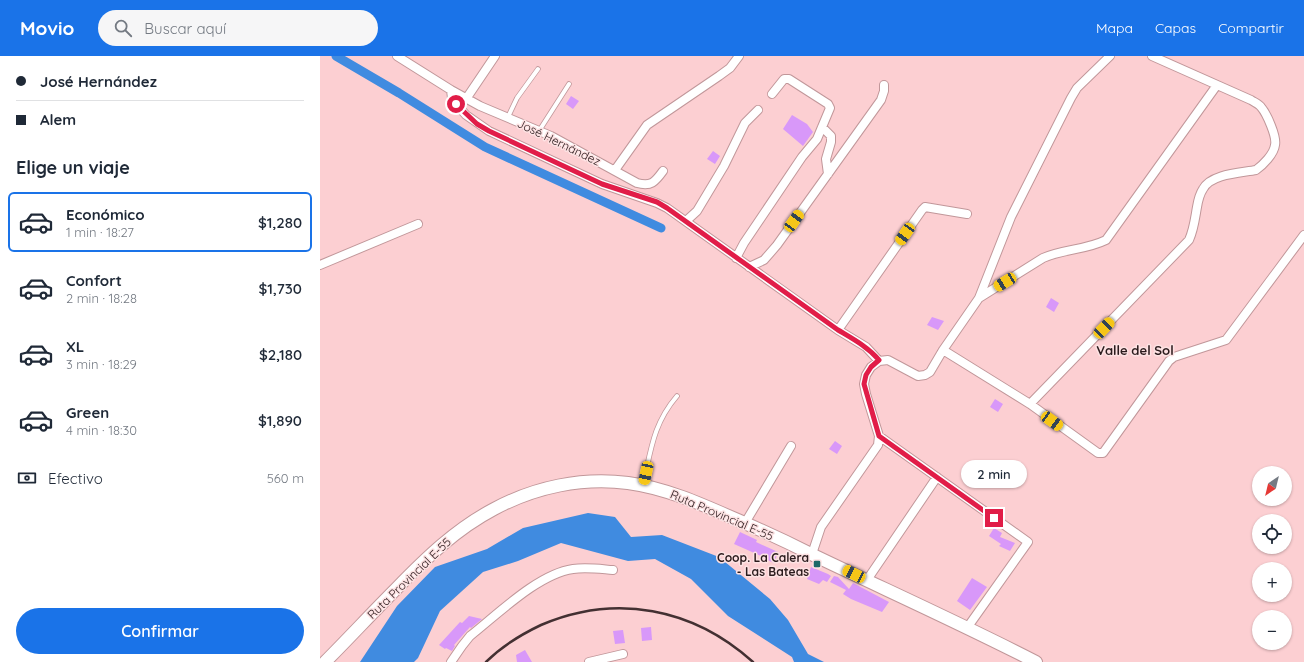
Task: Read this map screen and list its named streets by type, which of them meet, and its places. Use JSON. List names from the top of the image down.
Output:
{
  "streets": {
    "main road": ["Ruta Provincial E-55"],
    "street": ["José Hernández"]
  },
  "districts": ["Valle del Sol"],
  "places": {
    "transit": ["Coop. La Calera - Las Bateas"]
  },
  "north": "bottom left",
  "page": {
    "header": "Movio",
    "search": "Buscar aquí",
    "nav": ["Mapa", "Capas", "Compartir"],
    "banner": ["José Hernández", "Alem"],
    "heading": "Elige un viaje",
    "list": [
      {
        "name": "Económico",
        "note": "1 min · 18:27",
        "value": "$1,280"
      },
      {
        "name": "Confort",
        "note": "2 min · 18:28",
        "value": "$1,730"
      },
      {
        "name": "XL",
        "note": "3 min · 18:29",
        "value": "$2,180"
      },
      {
        "name": "Green",
        "note": "4 min · 18:30",
        "value": "$1,890"
      }
    ],
    "pay": ["Efectivo", "560 m"],
    "bubble": "2 min",
    "map_buttons": ["+", "−"],
    "buttons": "Confirmar"
  }
}
